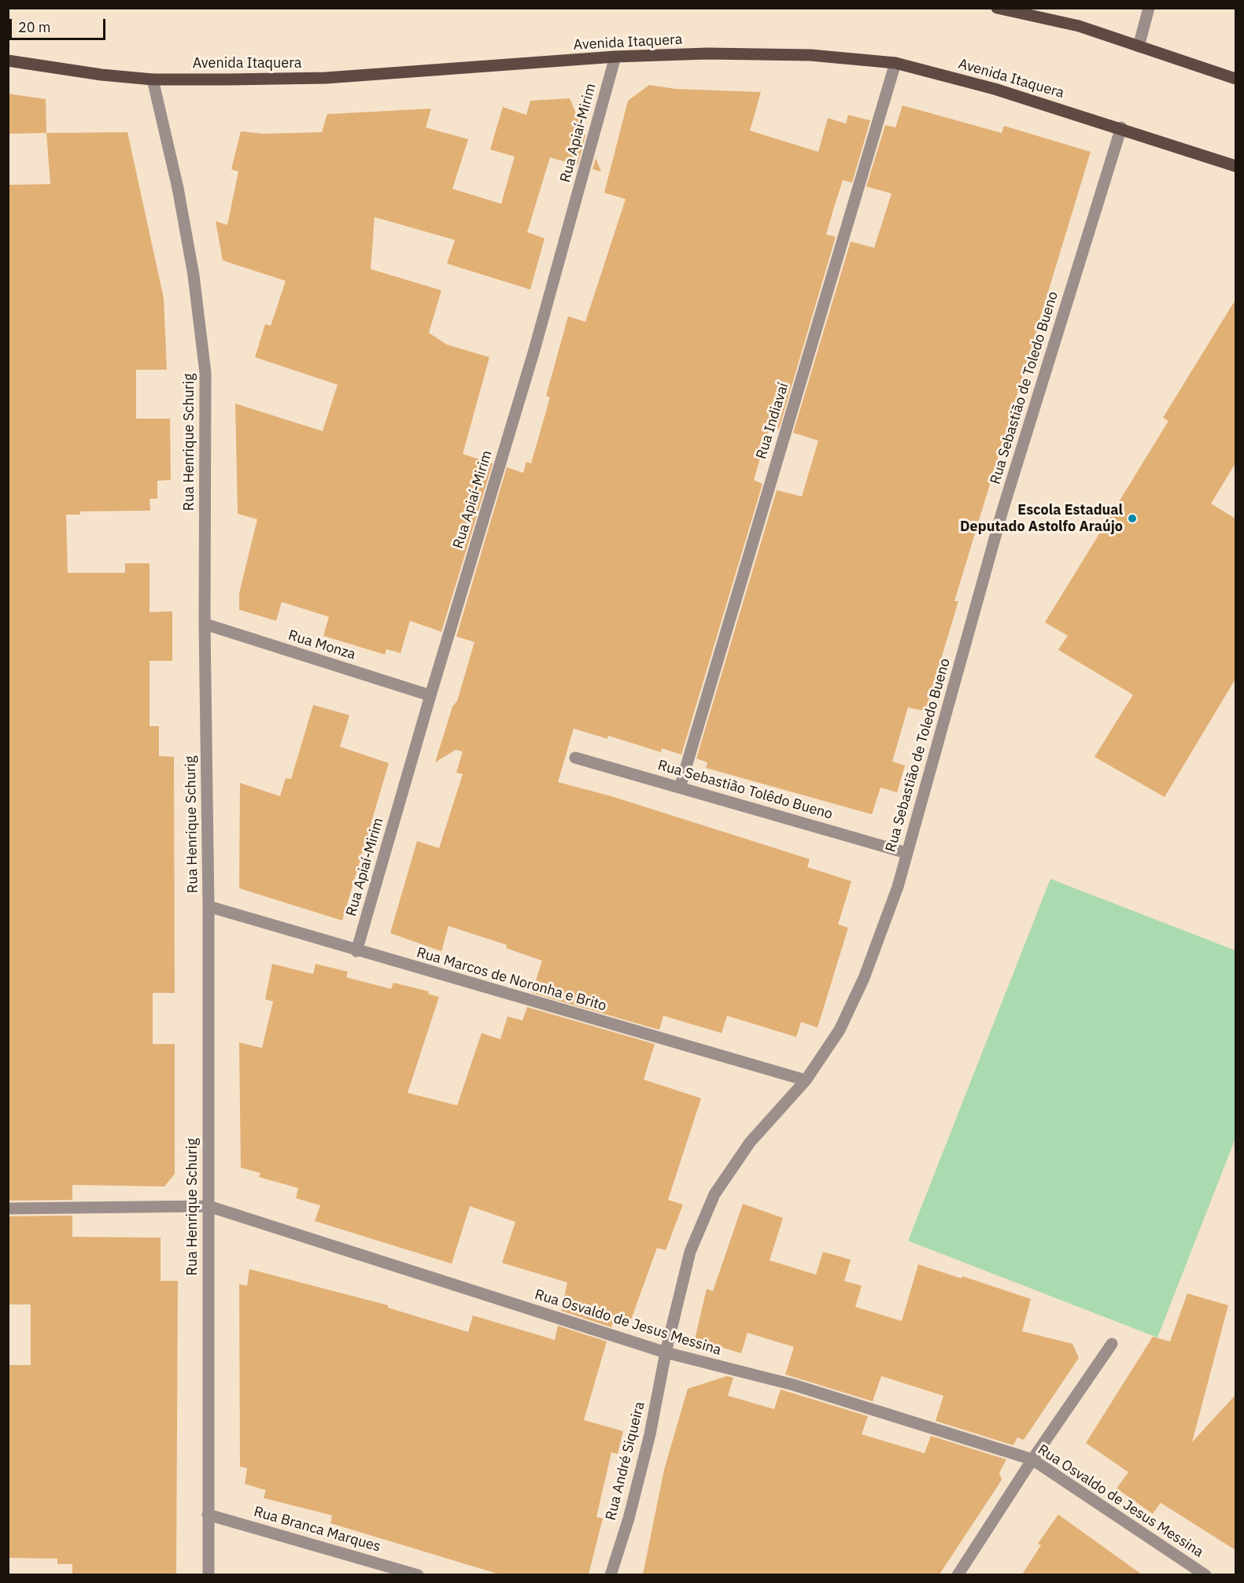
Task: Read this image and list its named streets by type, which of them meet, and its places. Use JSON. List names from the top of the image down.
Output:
{
  "streets": {
    "main road": ["Avenida Itaquera"],
    "street": [
      "Rua Apiaí-Mirim",
      "Rua Sebastião de Toledo Bueno",
      "Rua Indiavaí",
      "Rua Henrique Schurig",
      "Rua Monza",
      "Rua Sebastião Tolêdo Bueno",
      "Rua Marcos de Noronha e Brito",
      "Rua Osvaldo de Jesus Messina",
      "Rua André Siqueira",
      "Rua Branca Marques"
    ]
  },
  "crossings": [
    ["Avenida Itaquera", "Rua Apiaí-Mirim"],
    ["Avenida Itaquera", "Rua Sebastião de Toledo Bueno"],
    ["Avenida Itaquera", "Rua Indiavaí"],
    ["Avenida Itaquera", "Rua Henrique Schurig"],
    ["Rua Apiaí-Mirim", "Rua Monza"],
    ["Rua Apiaí-Mirim", "Rua Marcos de Noronha e Brito"],
    ["Rua Sebastião de Toledo Bueno", "Rua Sebastião Tolêdo Bueno"],
    ["Rua Sebastião de Toledo Bueno", "Rua Marcos de Noronha e Brito"],
    ["Rua Sebastião de Toledo Bueno", "Rua Osvaldo de Jesus Messina"],
    ["Rua Sebastião de Toledo Bueno", "Rua André Siqueira"],
    ["Rua Indiavaí", "Rua Sebastião Tolêdo Bueno"],
    ["Rua Henrique Schurig", "Rua Monza"],
    ["Rua Henrique Schurig", "Rua Marcos de Noronha e Brito"],
    ["Rua Henrique Schurig", "Rua Osvaldo de Jesus Messina"],
    ["Rua Henrique Schurig", "Rua Branca Marques"],
    ["Rua Osvaldo de Jesus Messina", "Rua André Siqueira"]
  ],
  "places": ["Escola Estadual Deputado Astolfo Araújo"],
  "scale_bar": "20 m"
}
